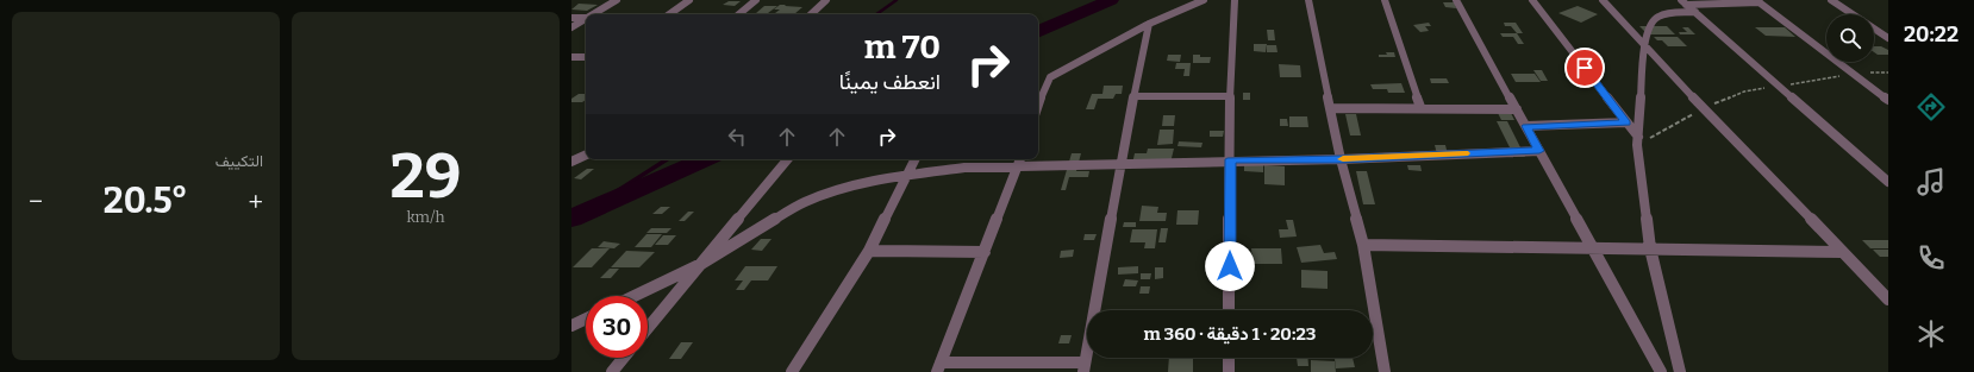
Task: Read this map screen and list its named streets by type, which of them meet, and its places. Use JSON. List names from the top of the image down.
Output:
{
  "page": {
    "tabs": "20:22",
    "tile": [
      ["29", "km/h"],
      "التكييف"
    ],
    "turn": ["70 m", "انعطف يمينًا"],
    "heat": ["−", "20.5°", "+"],
    "limit": "30",
    "trip": "20:23 · 1 دقيقة · 360 m"
  }
}
